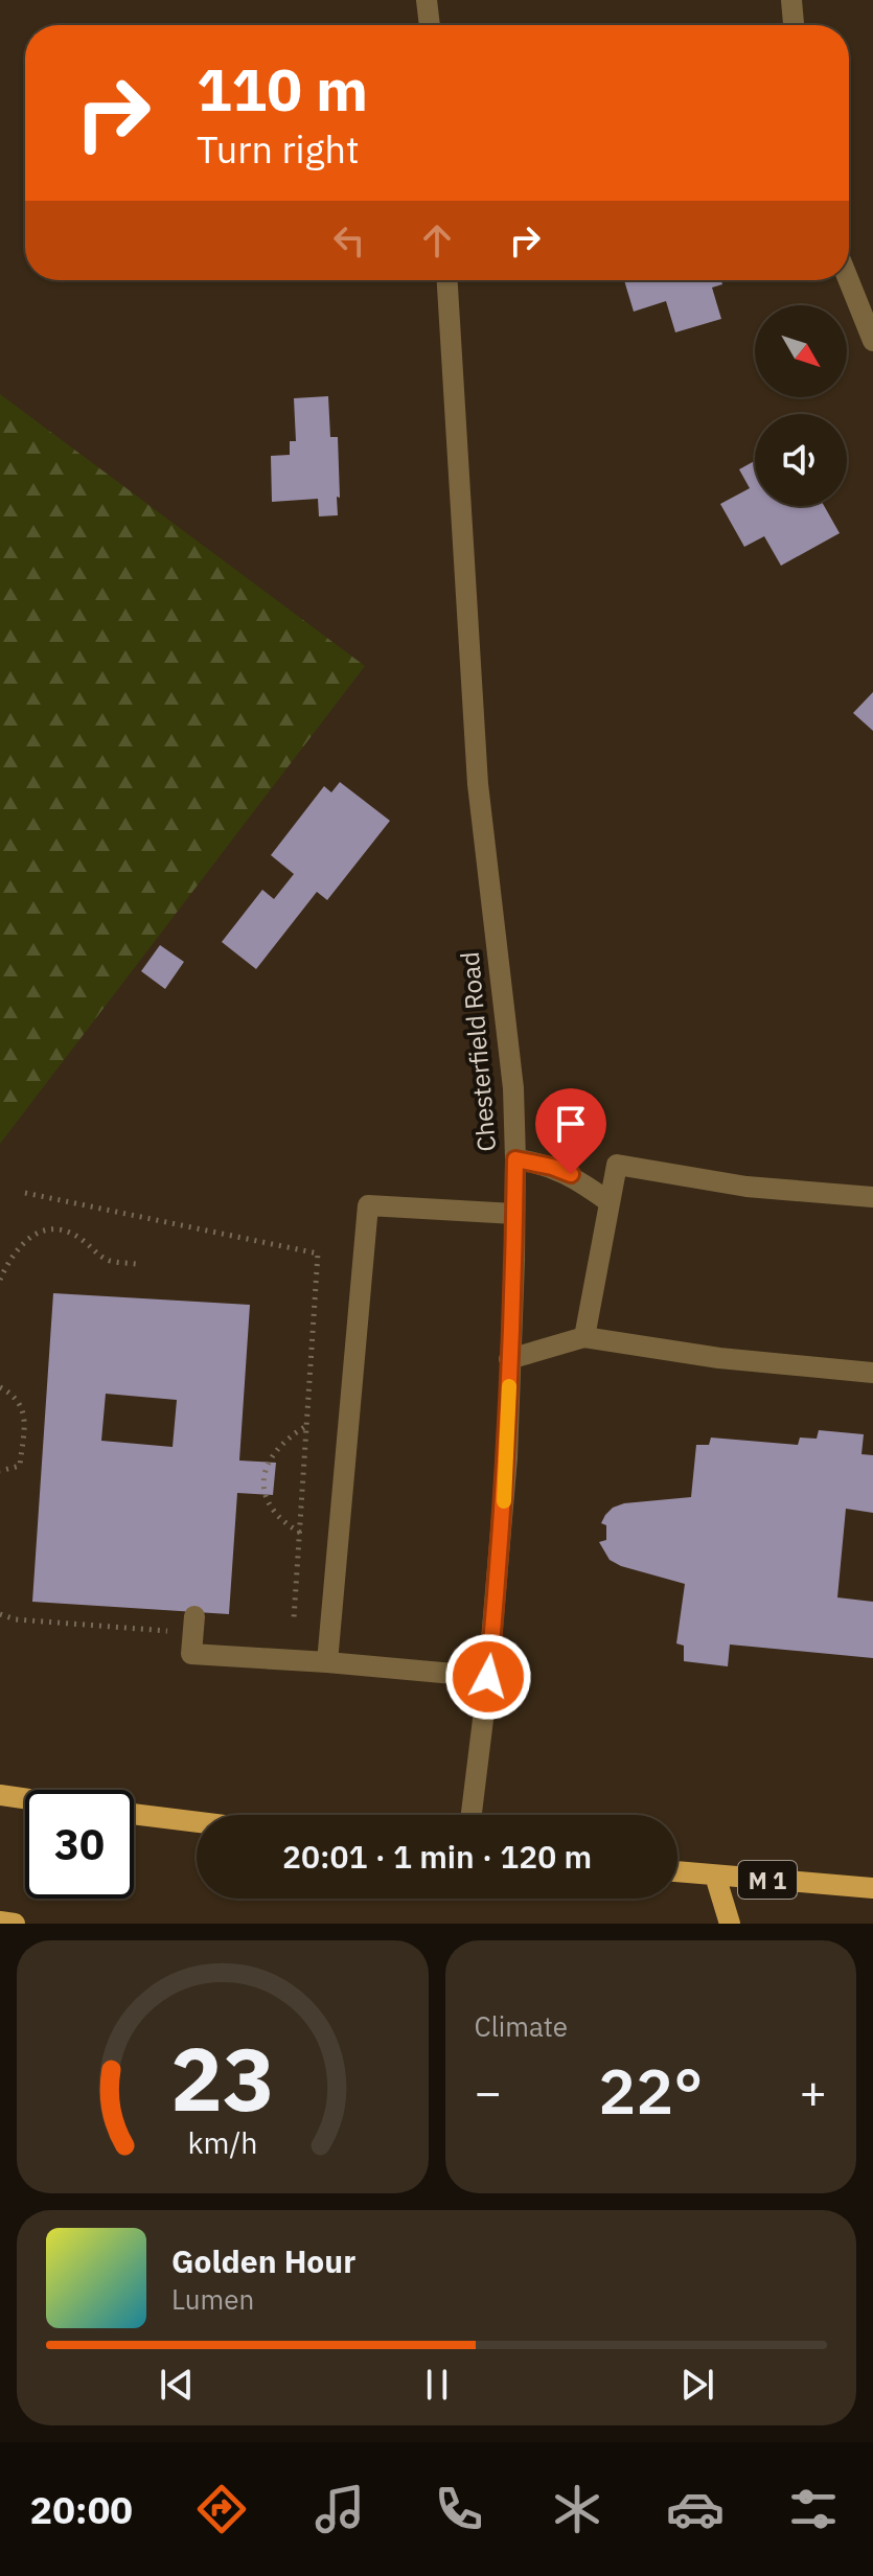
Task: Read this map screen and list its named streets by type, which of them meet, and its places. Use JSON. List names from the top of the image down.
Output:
{
  "streets": {
    "main road": ["M 1"],
    "street": ["Chesterfield Road"]
  },
  "north": "bottom right",
  "page": {
    "turn": ["110 m", "Turn right"],
    "limit": "30",
    "trip": "20:01 · 1 min · 120 m",
    "tile": "Climate",
    "heat": ["−", "22°", "+"],
    "song": ["Golden Hour", "Lumen"],
    "tabs": "20:00",
    "gauge": ["23", "km/h"]
  }
}
